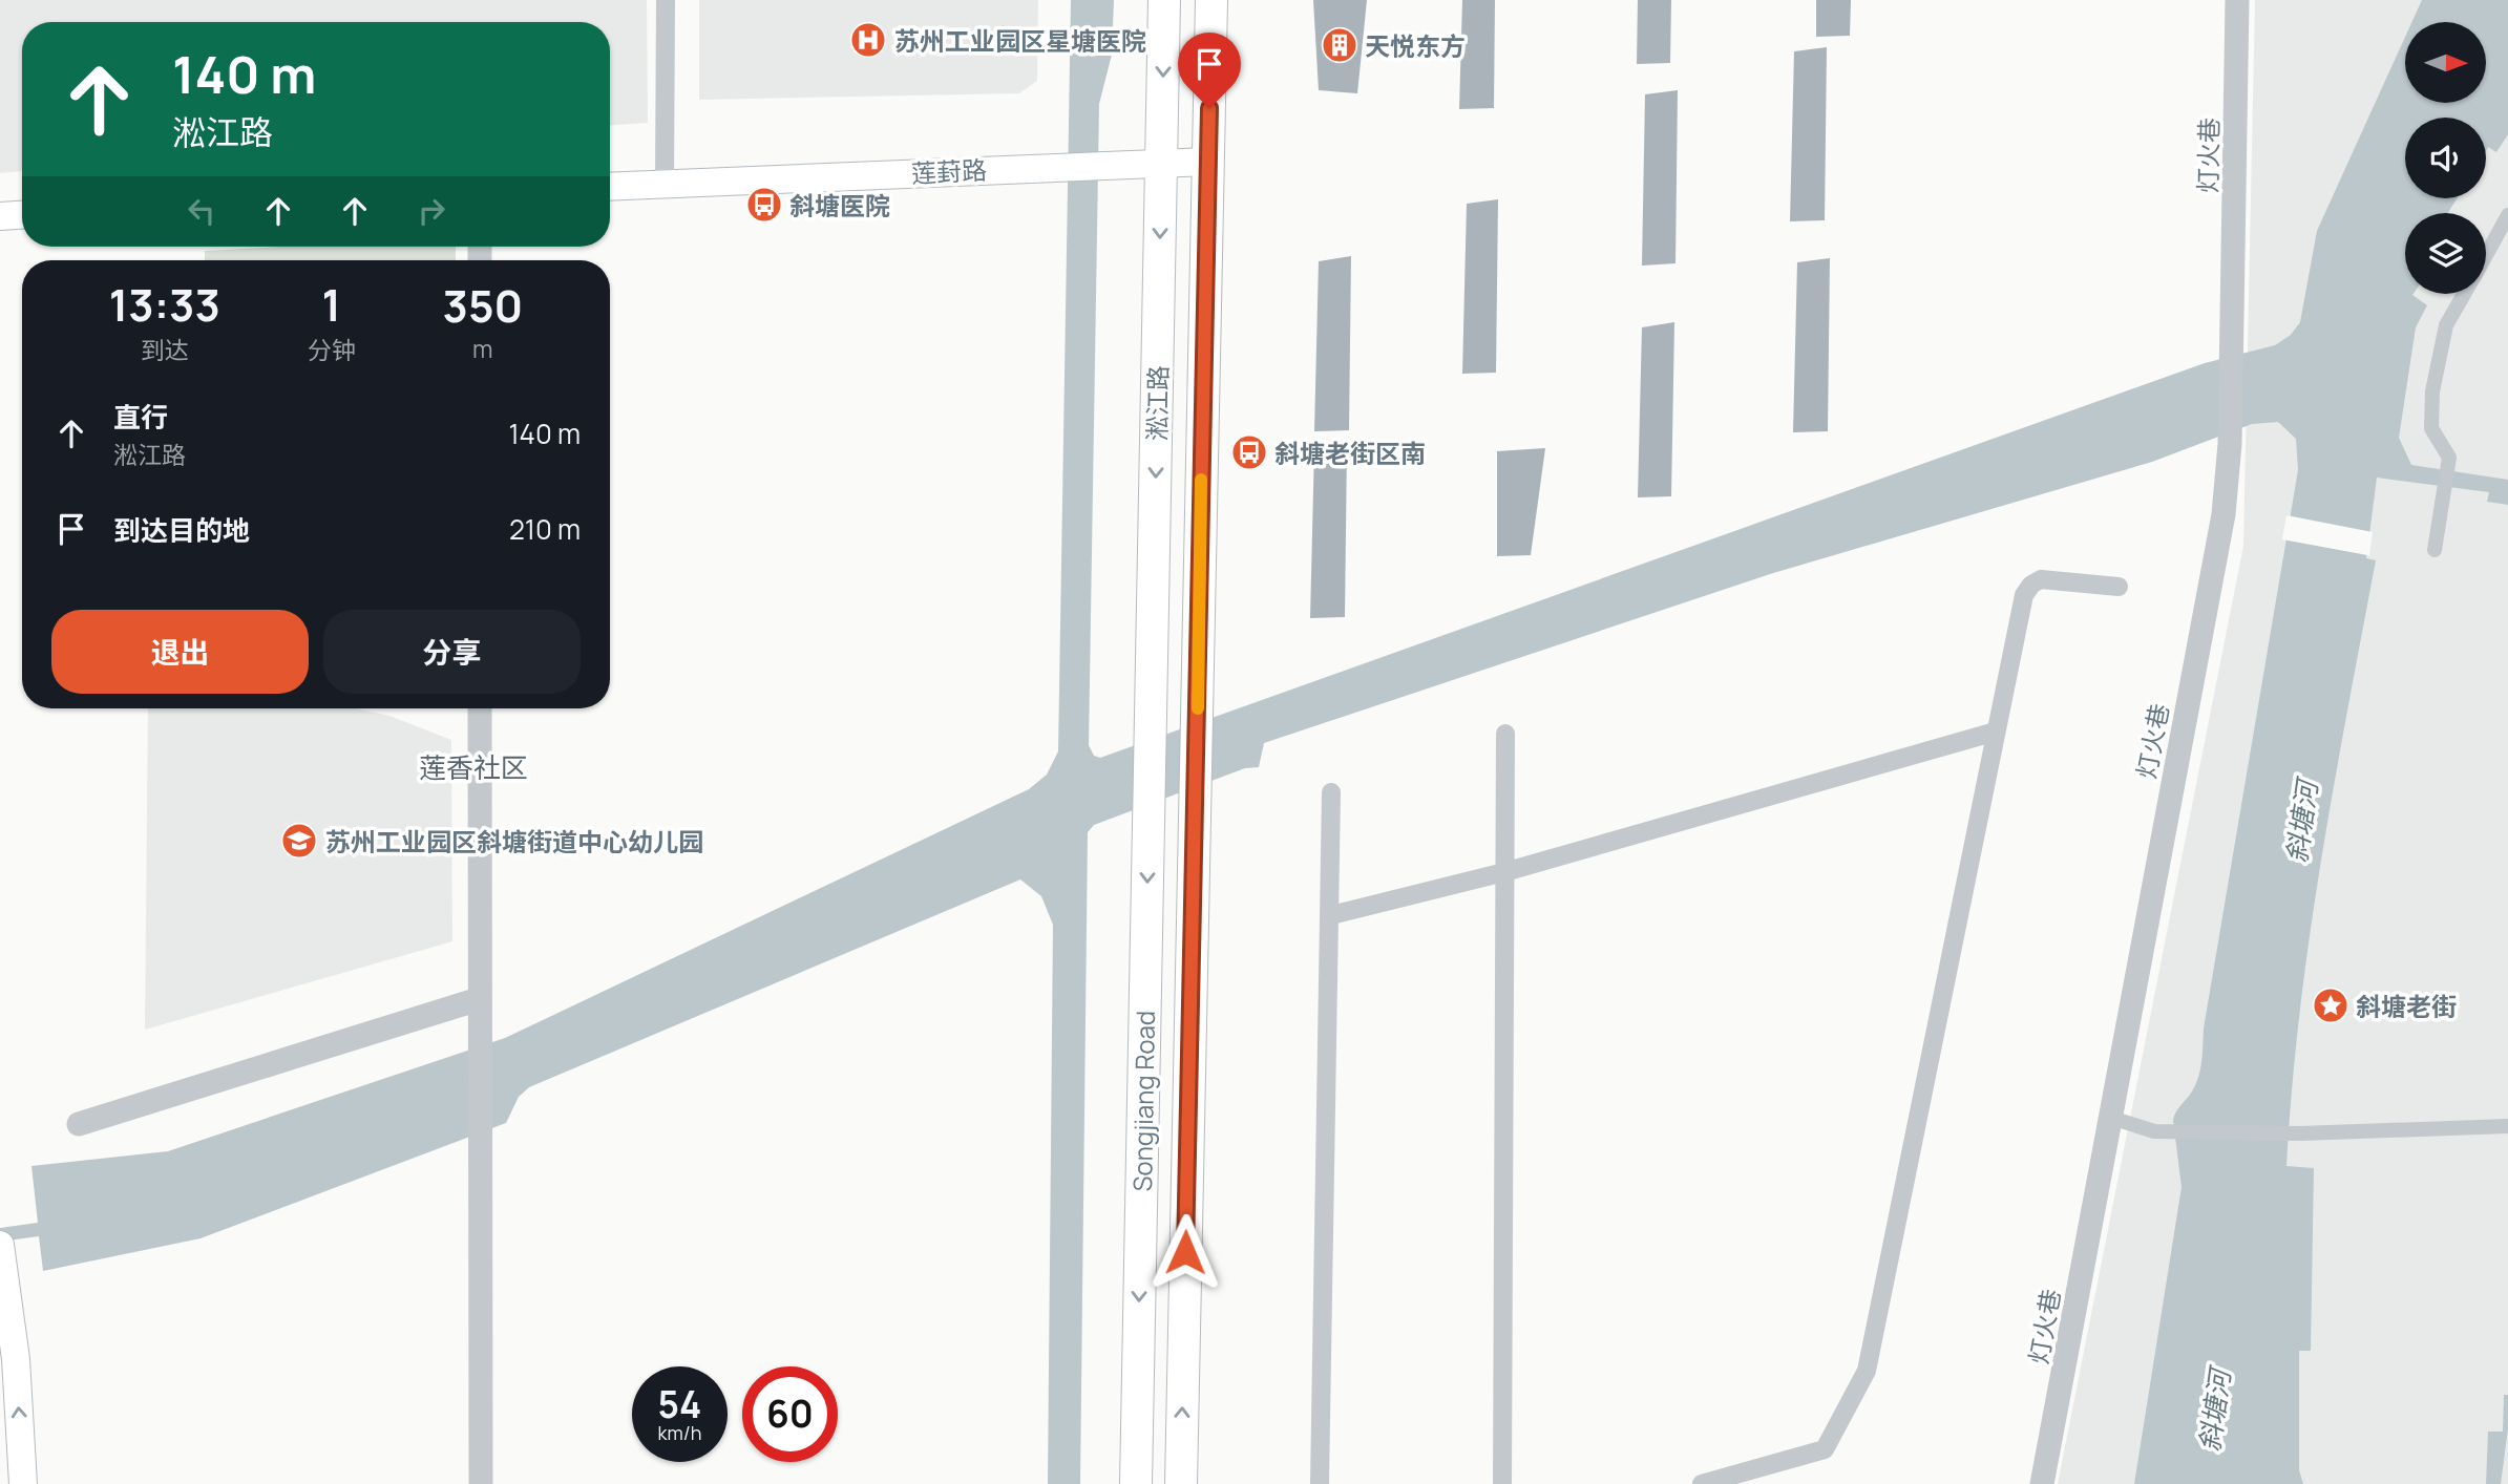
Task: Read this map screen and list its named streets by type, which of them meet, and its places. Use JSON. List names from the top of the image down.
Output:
{
  "streets": {
    "main road": ["莲葑路", "淞江路", "Songjiang Road"],
    "street": ["灯火巷"]
  },
  "crossings": [
    ["莲葑路", "淞江路"],
    ["淞江路", "Songjiang Road"]
  ],
  "districts": ["莲香社区"],
  "water": ["斜塘河"],
  "places": {
    "hospital": ["苏州工业园区星塘医院"],
    "building": ["天悦东方"],
    "bus stop": ["斜塘医院", "斜塘老街区南"],
    "school or university": ["苏州工业园区斜塘街道中心幼儿园"],
    "place": ["斜塘老街"]
  },
  "north": "right",
  "page": {
    "turn": ["140 m", "淞江路"],
    "eta": [
      "13:33",
      "到达",
      "1",
      "分钟",
      "350",
      "m"
    ],
    "list": [
      {
        "name": "直行",
        "note": "淞江路",
        "value": "140 m"
      },
      {
        "name": "到达目的地",
        "value": "210 m"
      }
    ],
    "buttons": ["退出", "分享"],
    "speed": "54 km/h",
    "limit": "60"
  }
}
